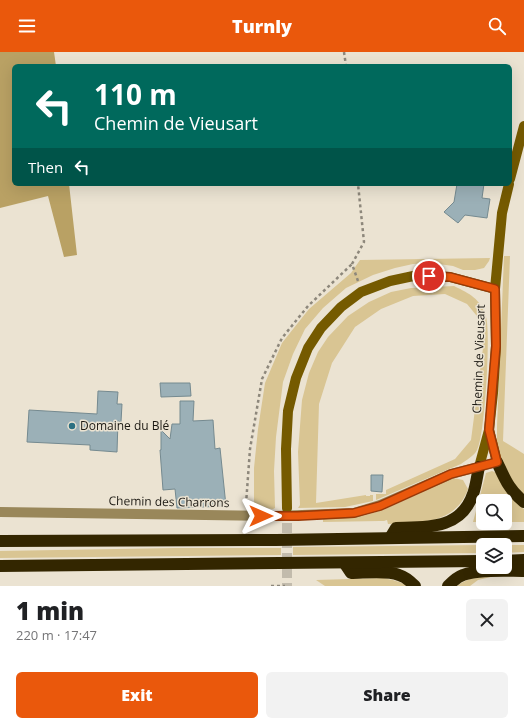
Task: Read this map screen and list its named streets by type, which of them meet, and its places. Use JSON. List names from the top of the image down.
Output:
{
  "streets": {
    "street": ["Chemin de Vieusart", "Chemin des Charrons"]
  },
  "crossings": [
    ["Chemin de Vieusart", "Chemin des Charrons"]
  ],
  "places": ["Domaine du Blé"],
  "page": {
    "header": "Turnly",
    "turn": ["110 m", "Chemin de Vieusart"],
    "then": "Then",
    "heading": ["1 min", "220 m · 17:47"],
    "buttons": ["Exit", "Share"]
  }
}
